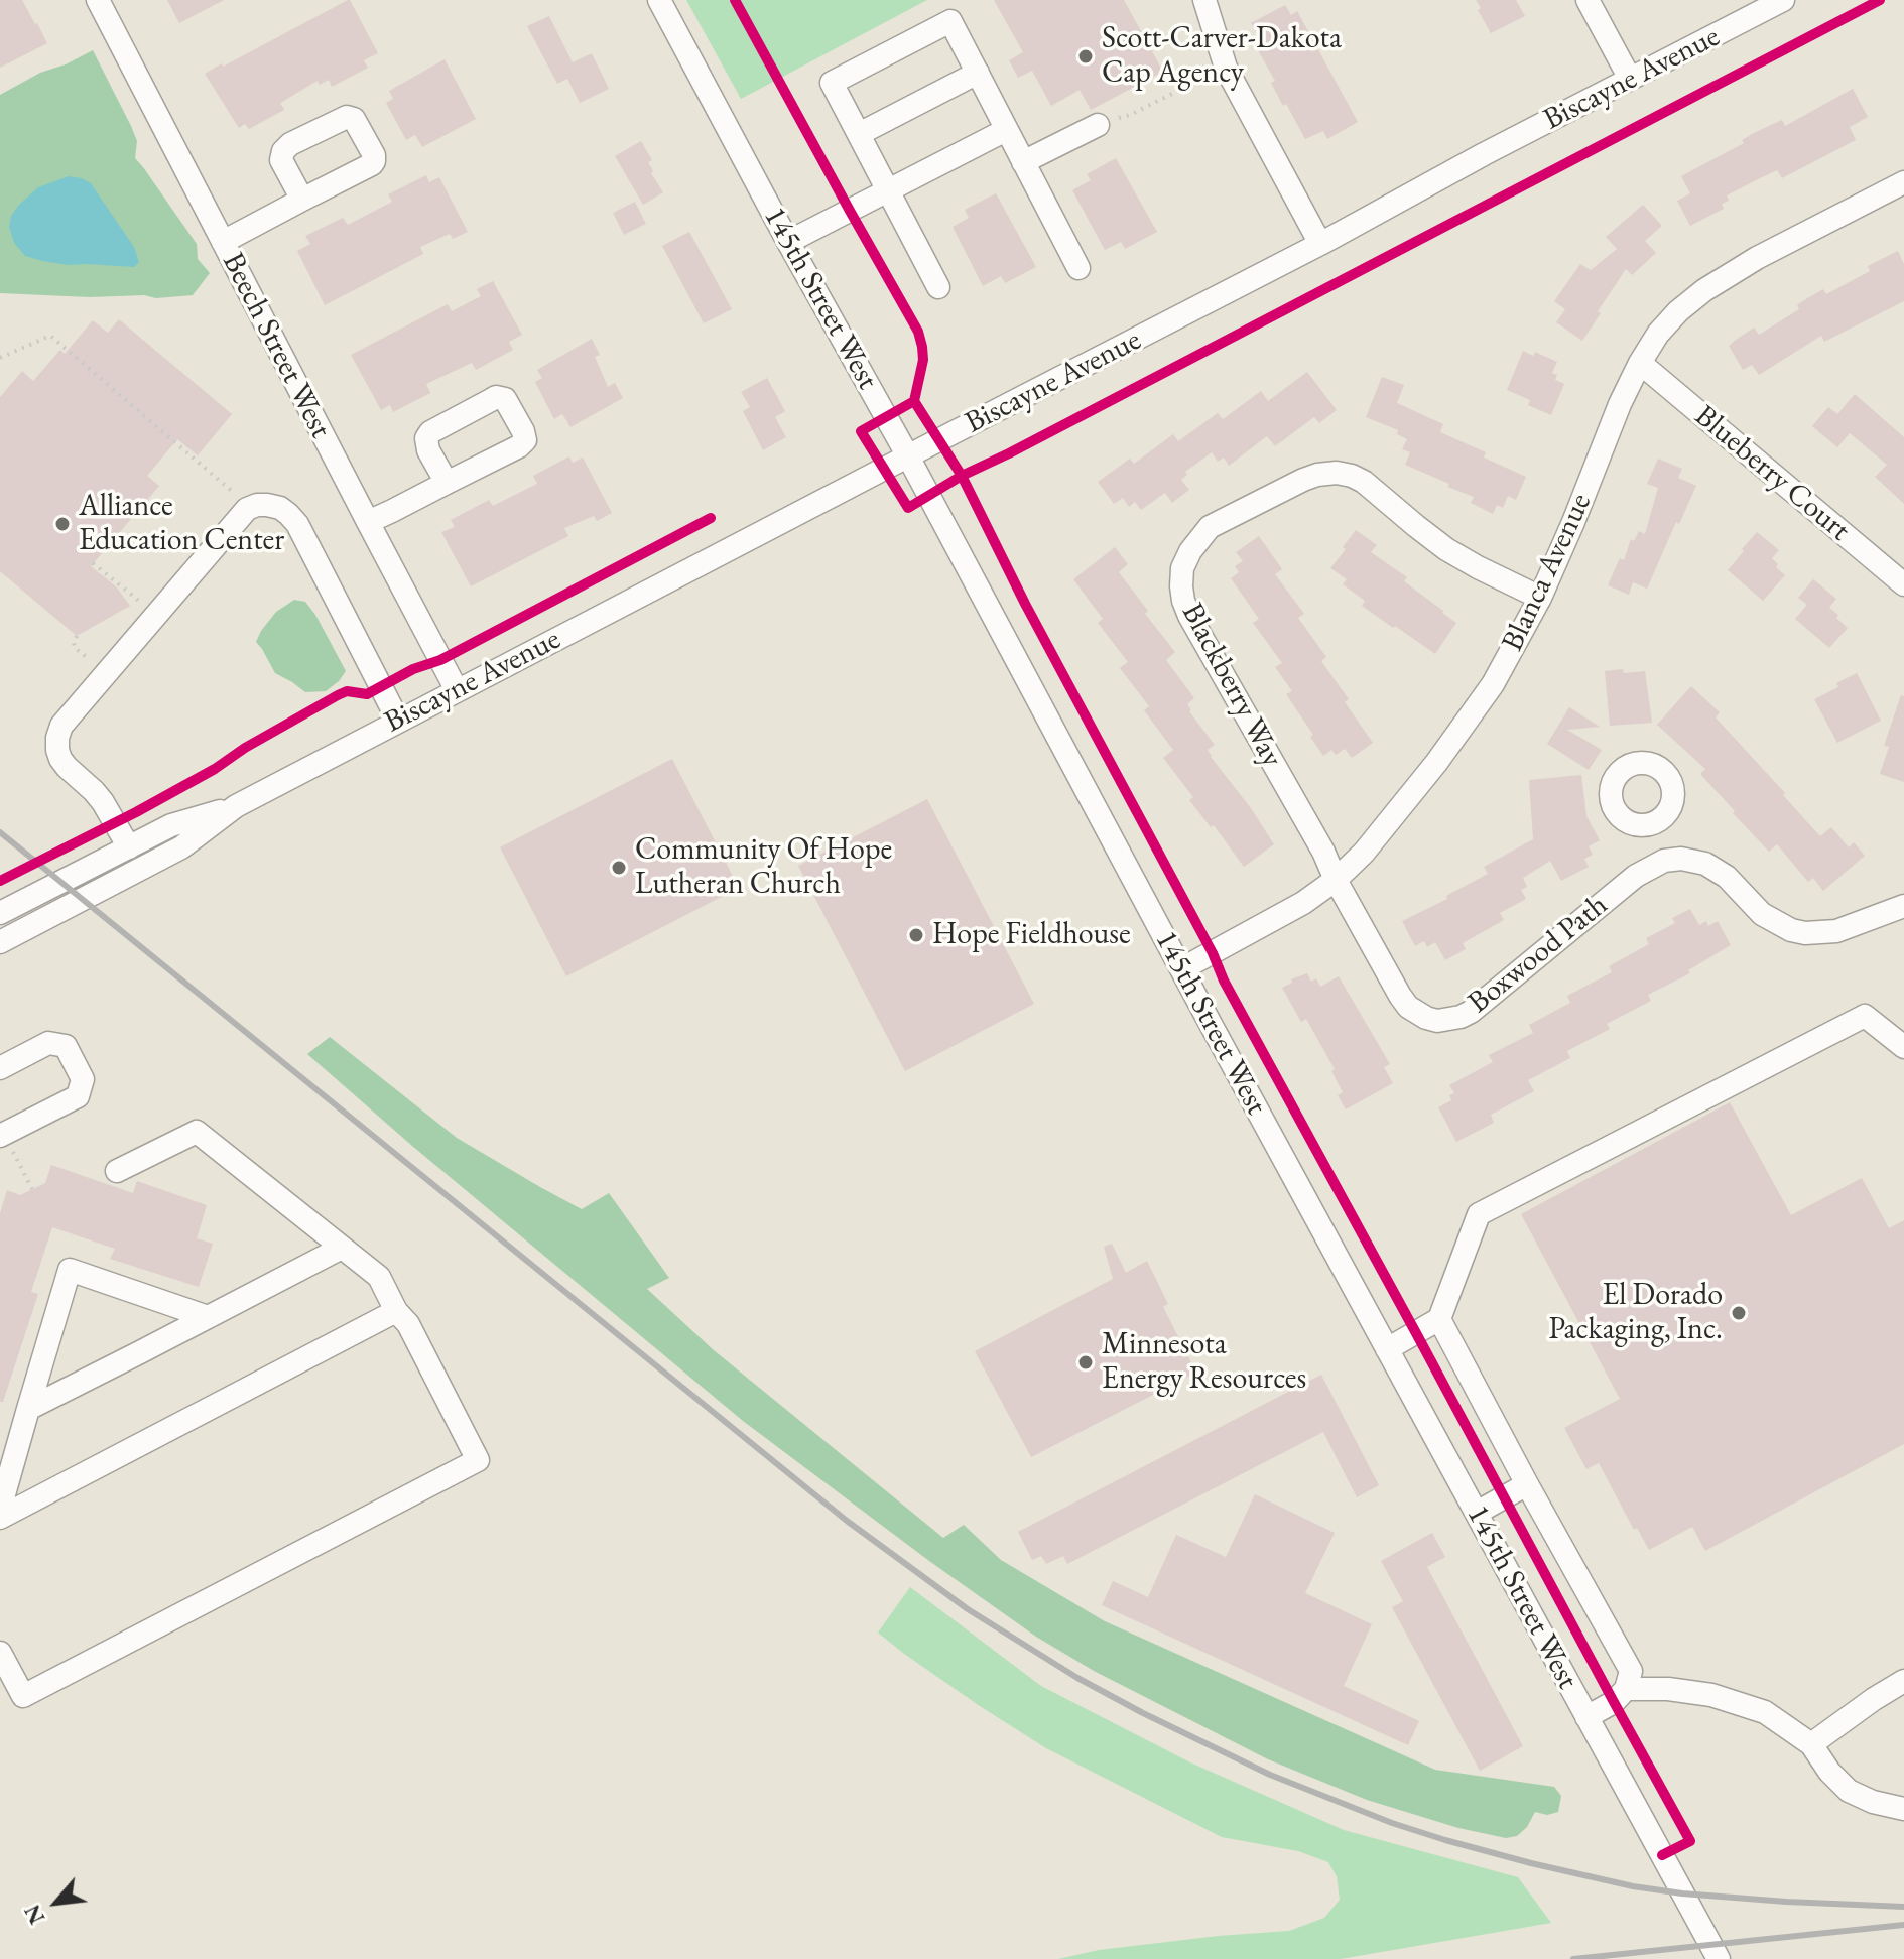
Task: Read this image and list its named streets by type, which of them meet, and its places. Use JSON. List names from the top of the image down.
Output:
{
  "streets": {
    "street": [
      "Biscayne Avenue",
      "145th Street West",
      "Beech Street West",
      "Blueberry Court",
      "Blanca Avenue",
      "Blackberry Way",
      "Boxwood Path"
    ]
  },
  "crossings": [
    ["Biscayne Avenue", "145th Street West"],
    ["Biscayne Avenue", "Beech Street West"],
    ["145th Street West", "Blanca Avenue"],
    ["Blueberry Court", "Blanca Avenue"],
    ["Blanca Avenue", "Blackberry Way"],
    ["Blanca Avenue", "Boxwood Path"],
    ["Blackberry Way", "Boxwood Path"]
  ],
  "places": [
    "Scott-Carver-Dakota Cap Agency",
    "Alliance Education Center",
    "Community Of Hope Lutheran Church",
    "Hope Fieldhouse",
    "El Dorado Packaging, Inc.",
    "Minnesota Energy Resources"
  ],
  "north": "bottom left"
}
